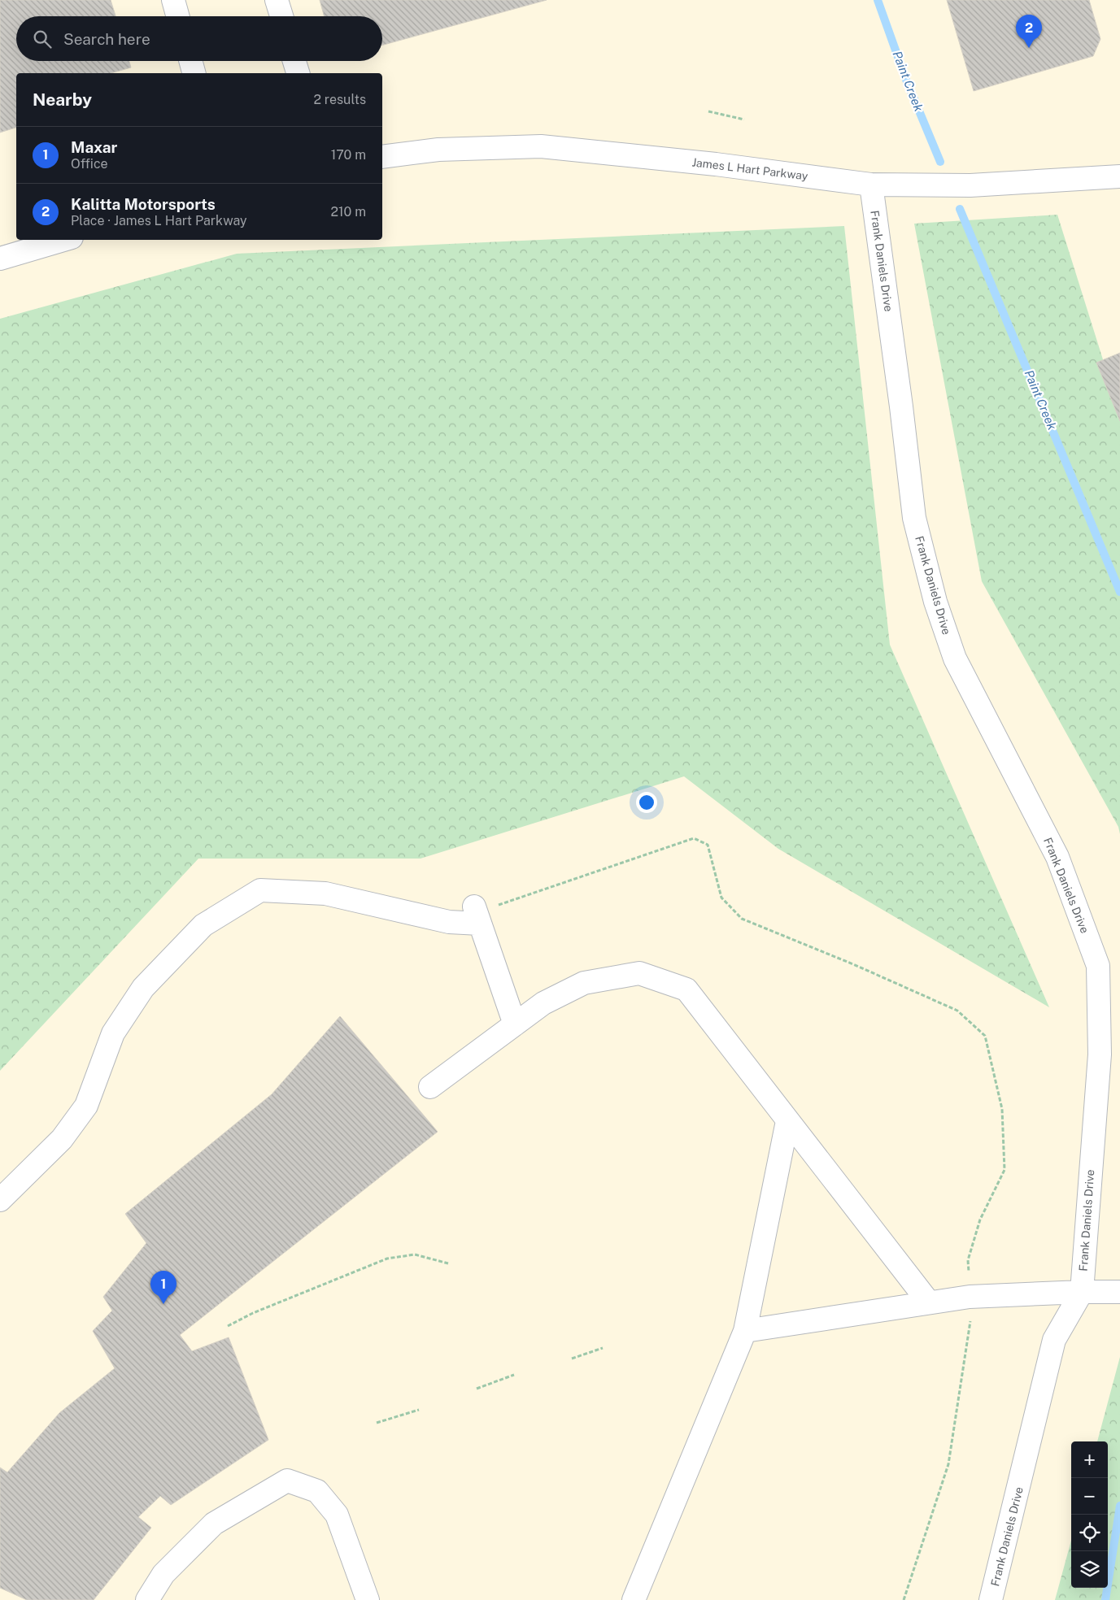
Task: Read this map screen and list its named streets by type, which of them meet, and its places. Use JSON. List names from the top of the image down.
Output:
{
  "streets": {
    "street": ["James L Hart Parkway", "Frank Daniels Drive"]
  },
  "crossings": [
    ["James L Hart Parkway", "Frank Daniels Drive"]
  ],
  "water": ["Paint Creek"],
  "page": {
    "pins": ["2", "1"],
    "search": "Search here",
    "heading": ["Nearby", "2 results"],
    "list": [
      {
        "mark": "1",
        "name": "Maxar",
        "note": "Office",
        "value": "170 m"
      },
      {
        "mark": "2",
        "name": "Kalitta Motorsports",
        "note": "Place · James L Hart Parkway",
        "value": "210 m"
      }
    ],
    "map_buttons": ["+", "−"]
  }
}
